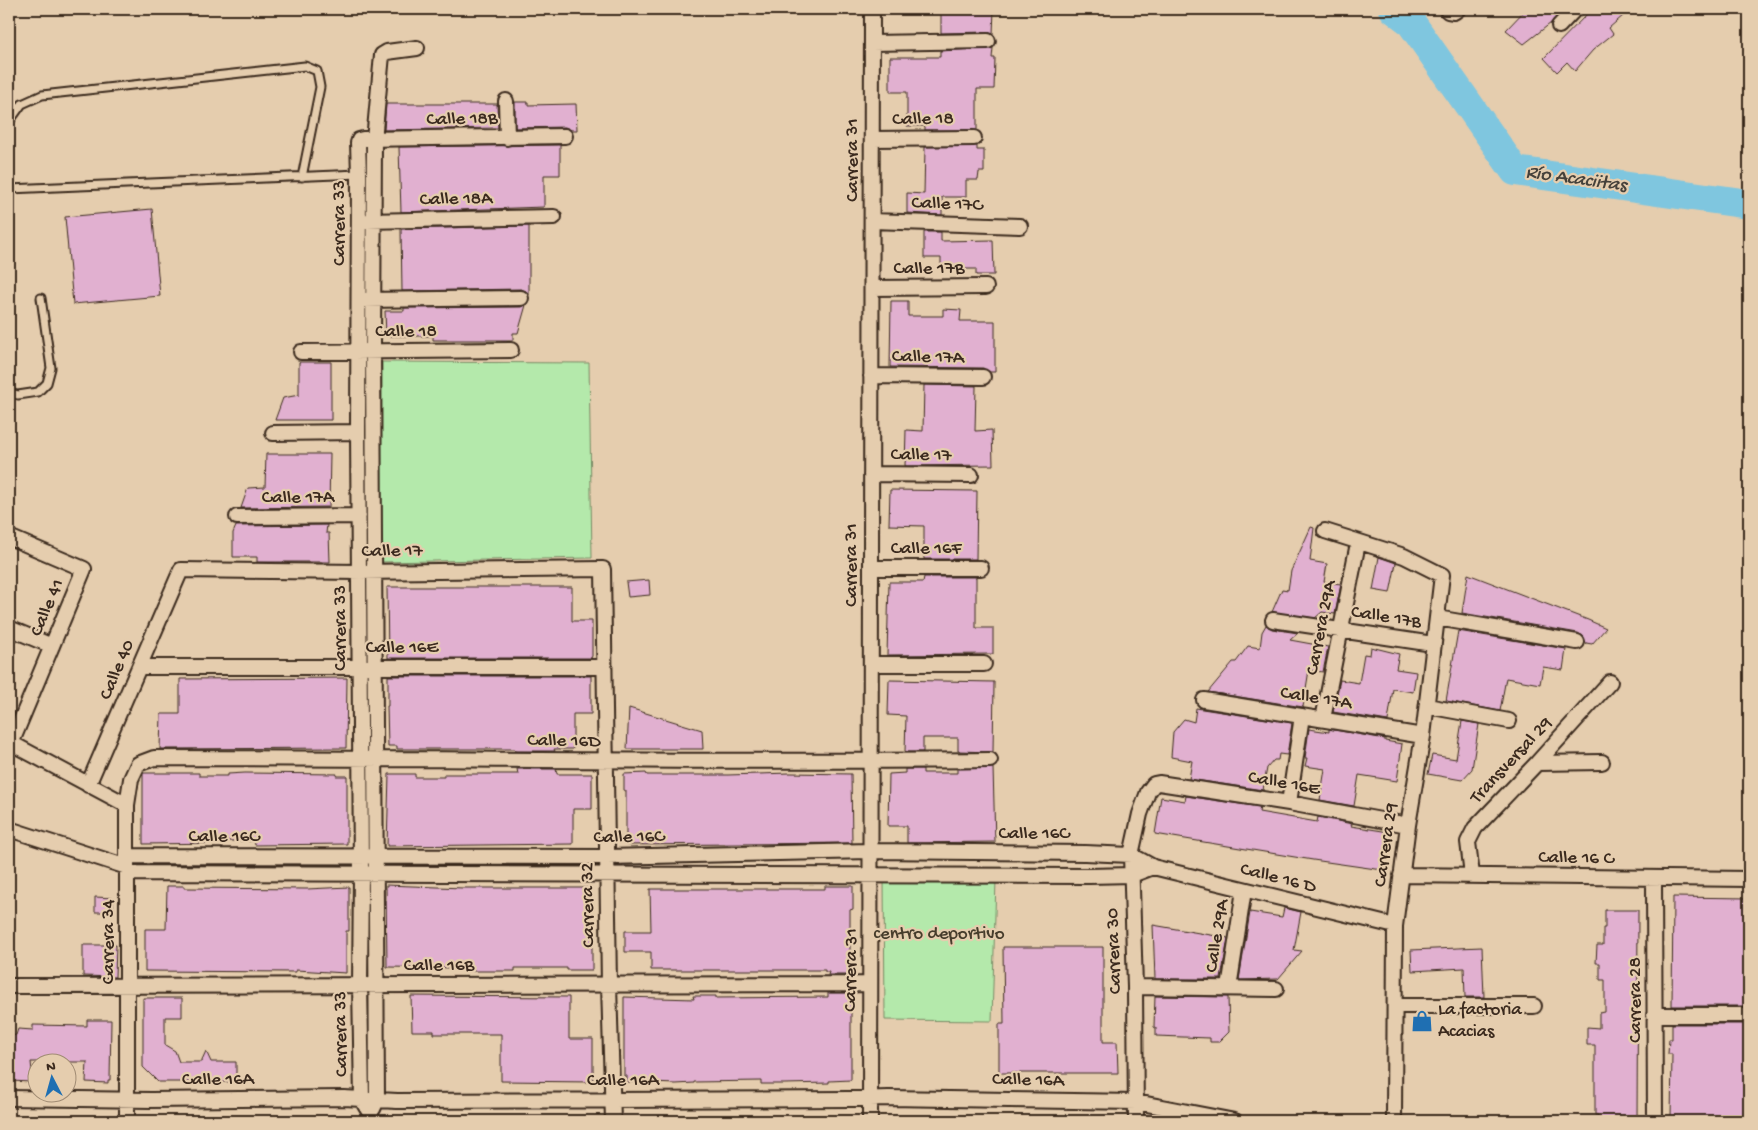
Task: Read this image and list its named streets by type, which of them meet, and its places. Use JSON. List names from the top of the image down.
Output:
{
  "streets": {
    "street": [
      "Calle 18B",
      "Calle 18",
      "Carrera 31",
      "Calle 18A",
      "Calle 17C",
      "Carrera 33",
      "Calle 17B",
      "Calle 17A",
      "Calle 17",
      "Calle 16F",
      "Calle 41",
      "Carrera 29A",
      "Calle 16E",
      "Calle 40",
      "Calle 16D",
      "Transversal 29",
      "Calle 16C",
      "Carrera 29",
      "Calle 16 C",
      "Calle 16 D",
      "Carrera 32",
      "Calle 29A",
      "Carrera 34",
      "Carrera 30",
      "Calle 16B",
      "Carrera 28",
      "Calle 16A"
    ]
  },
  "crossings": [
    ["Calle 18B", "Carrera 33"],
    ["Calle 18", "Carrera 31"],
    ["Calle 18", "Carrera 33"],
    ["Carrera 31", "Calle 17C"],
    ["Carrera 31", "Calle 17B"],
    ["Carrera 31", "Calle 17A"],
    ["Carrera 31", "Calle 17"],
    ["Carrera 31", "Calle 16F"],
    ["Carrera 31", "Calle 16D"],
    ["Carrera 31", "Calle 16C"],
    ["Carrera 31", "Calle 16B"],
    ["Carrera 31", "Calle 16A"],
    ["Calle 18A", "Carrera 33"],
    ["Carrera 33", "Calle 17A"],
    ["Carrera 33", "Calle 17"],
    ["Carrera 33", "Calle 16E"],
    ["Carrera 33", "Calle 16D"],
    ["Carrera 33", "Calle 16C"],
    ["Carrera 33", "Calle 16B"],
    ["Carrera 33", "Calle 16A"],
    ["Calle 17B", "Carrera 29A"],
    ["Calle 17B", "Carrera 29"],
    ["Calle 17A", "Carrera 29A"],
    ["Calle 17A", "Carrera 29"],
    ["Calle 17", "Calle 40"],
    ["Calle 17", "Carrera 32"],
    ["Carrera 29A", "Carrera 29"],
    ["Calle 16E", "Calle 40"],
    ["Calle 16E", "Carrera 29"],
    ["Calle 16E", "Carrera 32"],
    ["Calle 16E", "Carrera 30"],
    ["Calle 16D", "Carrera 32"],
    ["Calle 16D", "Carrera 34"],
    ["Transversal 29", "Calle 16 C"],
    ["Calle 16C", "Calle 16 D"],
    ["Calle 16C", "Carrera 32"],
    ["Calle 16C", "Carrera 34"],
    ["Calle 16C", "Carrera 30"],
    ["Carrera 29", "Calle 16 C"],
    ["Carrera 29", "Calle 16 D"],
    ["Calle 16 C", "Carrera 28"],
    ["Calle 16 D", "Calle 29A"],
    ["Calle 16 D", "Carrera 30"],
    ["Carrera 32", "Calle 16B"],
    ["Carrera 32", "Calle 16A"],
    ["Carrera 34", "Calle 16B"],
    ["Carrera 34", "Calle 16A"],
    ["Carrera 30", "Calle 16A"]
  ],
  "water": ["Río Acaciitas"],
  "parks": ["centro deportivo"],
  "places": {
    "shop": ["La factoria Acacias"]
  },
  "north": "top"
}
